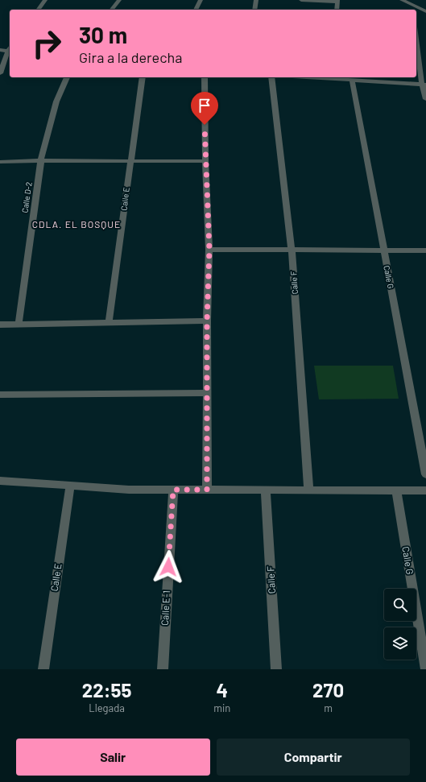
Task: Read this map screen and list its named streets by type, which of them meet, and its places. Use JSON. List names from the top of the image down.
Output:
{
  "streets": {
    "street": [
      "Calle D-2",
      "Calle E",
      "Calle G",
      "Calle F",
      "Calle E-1"
    ]
  },
  "districts": ["CDLA. EL BOSQUE"],
  "page": {
    "turn": ["30 m", "Gira a la derecha"],
    "eta": [
      "22:55",
      "Llegada",
      "4",
      "min",
      "270",
      "m"
    ],
    "buttons": ["Salir", "Compartir"]
  }
}
